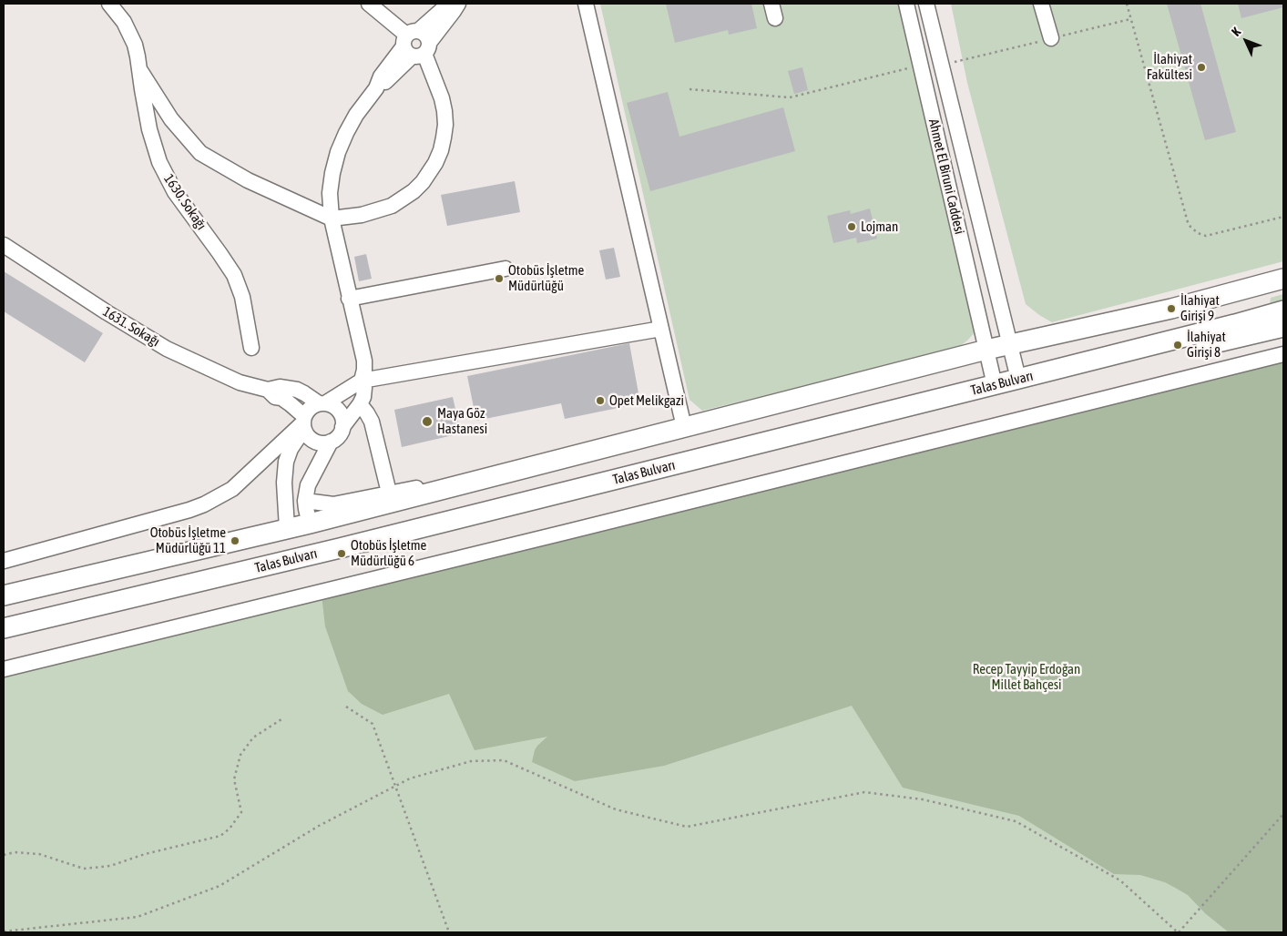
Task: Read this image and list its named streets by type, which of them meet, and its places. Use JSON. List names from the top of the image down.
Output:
{
  "streets": {
    "main road": ["Talas Bulvarı"],
    "street": ["Ahmet El Biruni Caddesi", "1630. Sokağı", "1631. Sokağı"]
  },
  "crossings": [
    ["Ahmet El Biruni Caddesi", "Talas Bulvarı"]
  ],
  "parks": ["Recep Tayyip Erdoğan Millet Bahçesi"],
  "places": [
    "İlahiyat Fakültesi",
    "Lojman",
    "Otobüs İşletme Müdürlüğü",
    "İlahiyat Girişi 9",
    "İlahiyat Girişi 8",
    "Opet Melikgazi",
    "Maya Göz Hastanesi",
    "Otobüs İşletme Müdürlüğü 11",
    "Otobüs İşletme Müdürlüğü 6"
  ],
  "north": "top left"
}
